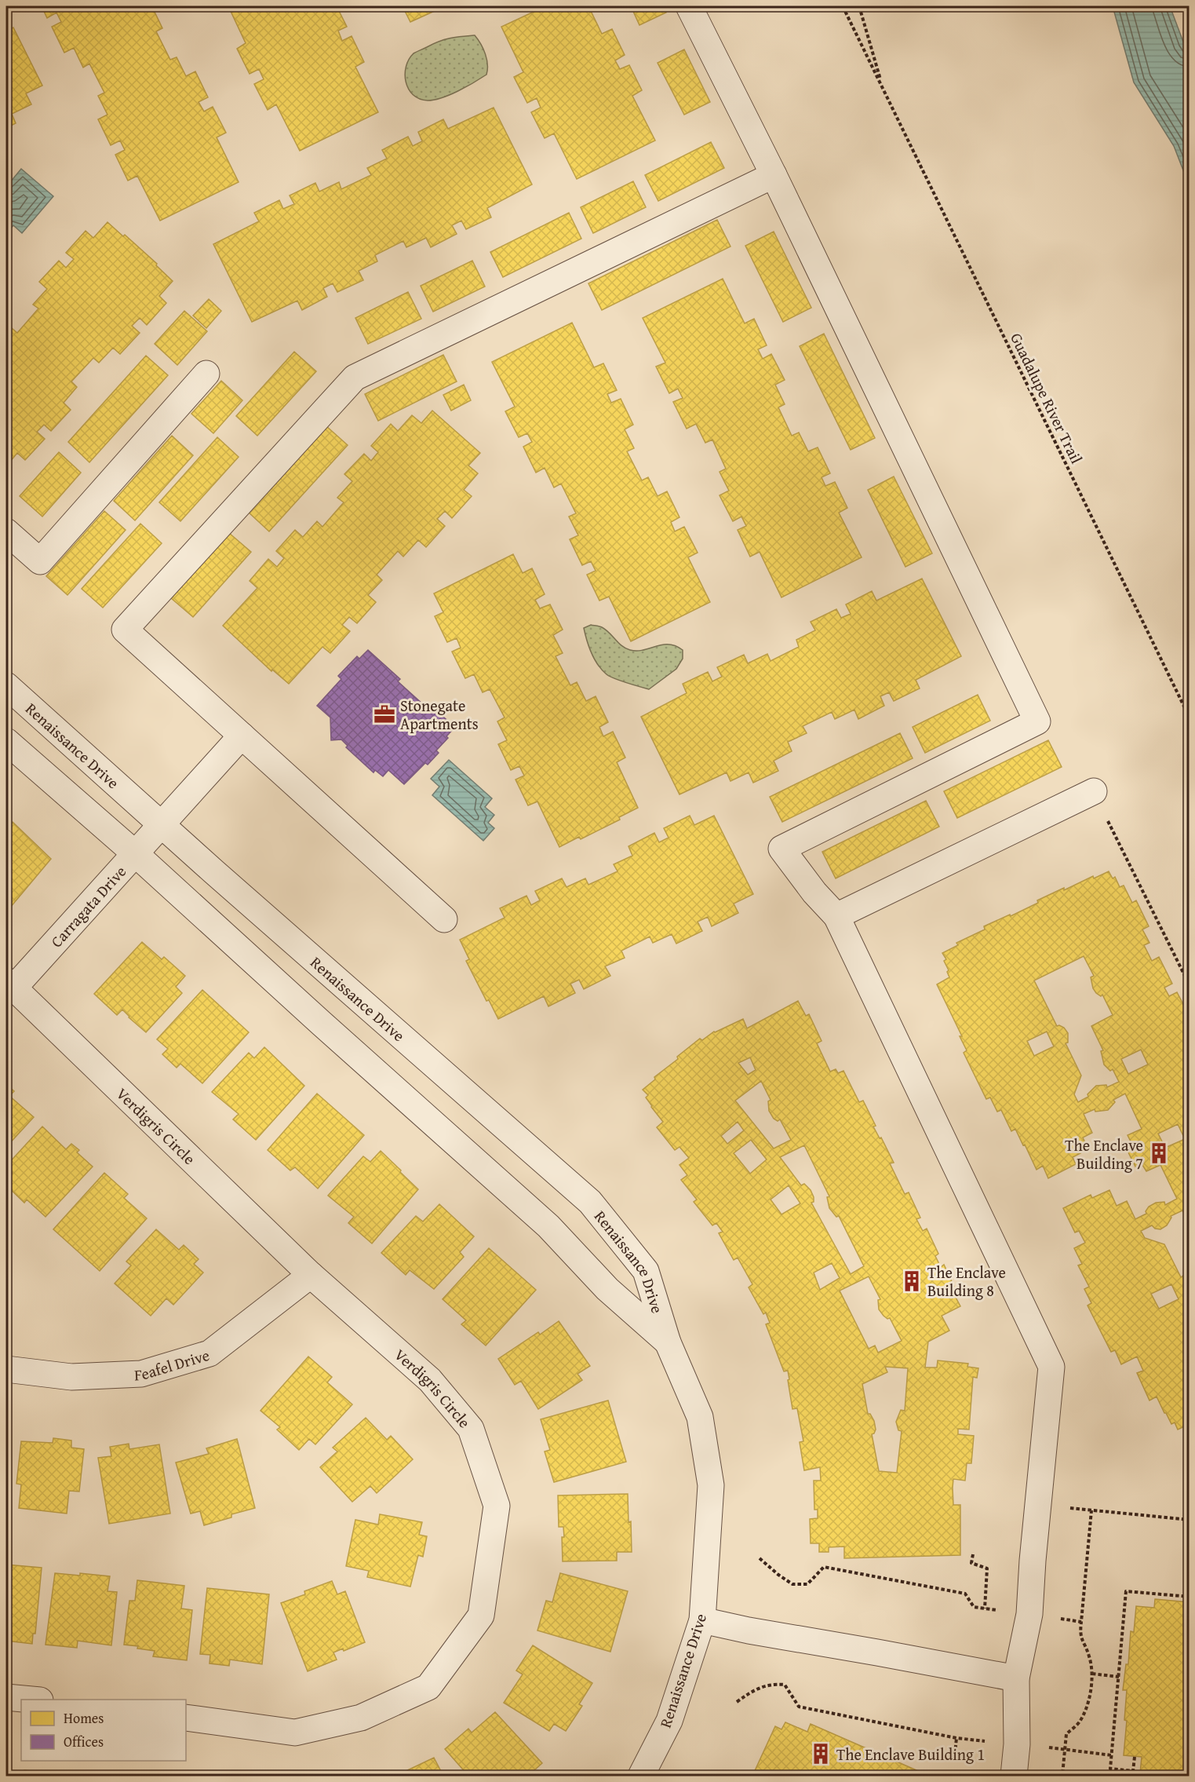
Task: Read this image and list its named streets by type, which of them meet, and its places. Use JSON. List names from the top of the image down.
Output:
{
  "streets": {
    "street": [
      "Renaissance Drive",
      "Carragata Drive",
      "Verdigris Circle",
      "Feafel Drive"
    ],
    "path": ["Guadalupe River Trail"]
  },
  "crossings": [
    ["Renaissance Drive", "Carragata Drive"],
    ["Carragata Drive", "Verdigris Circle"],
    ["Verdigris Circle", "Feafel Drive"]
  ],
  "places": {
    "office": ["Stonegate Apartments"],
    "building": ["The Enclave Building 7", "The Enclave Building 8", "The Enclave Building 1"]
  },
  "legend": ["Homes", "Offices"]
}
